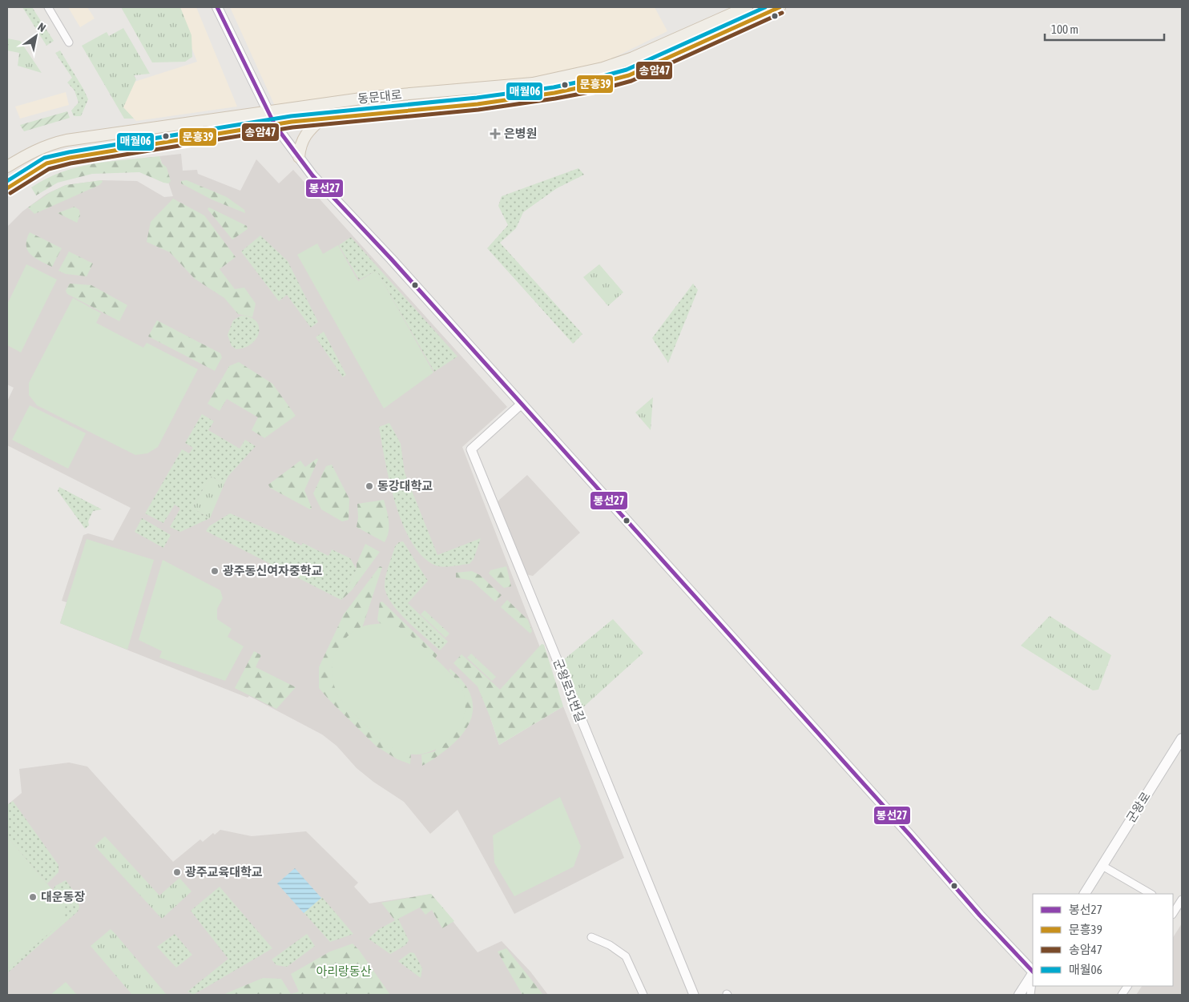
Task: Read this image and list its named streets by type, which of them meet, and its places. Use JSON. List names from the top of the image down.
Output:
{
  "streets": {
    "main road": ["동문대로", "군왕로"],
    "street": ["군왕로51번길"]
  },
  "parks": ["아리랑동산"],
  "places": {
    "health": ["은병원"],
    "other": [
      "동강대학교",
      "광주동신여자중학교",
      "광주교육대학교",
      "대운동장"
    ]
  },
  "lines": [
    "transit line 봉선27",
    "transit line 문흥39",
    "transit line 매월06",
    "transit line 송암47"
  ],
  "legend": [
    "봉선27",
    "문흥39",
    "송암47",
    "매월06"
  ],
  "scale_bar": "100 m",
  "north": "top right"
}
